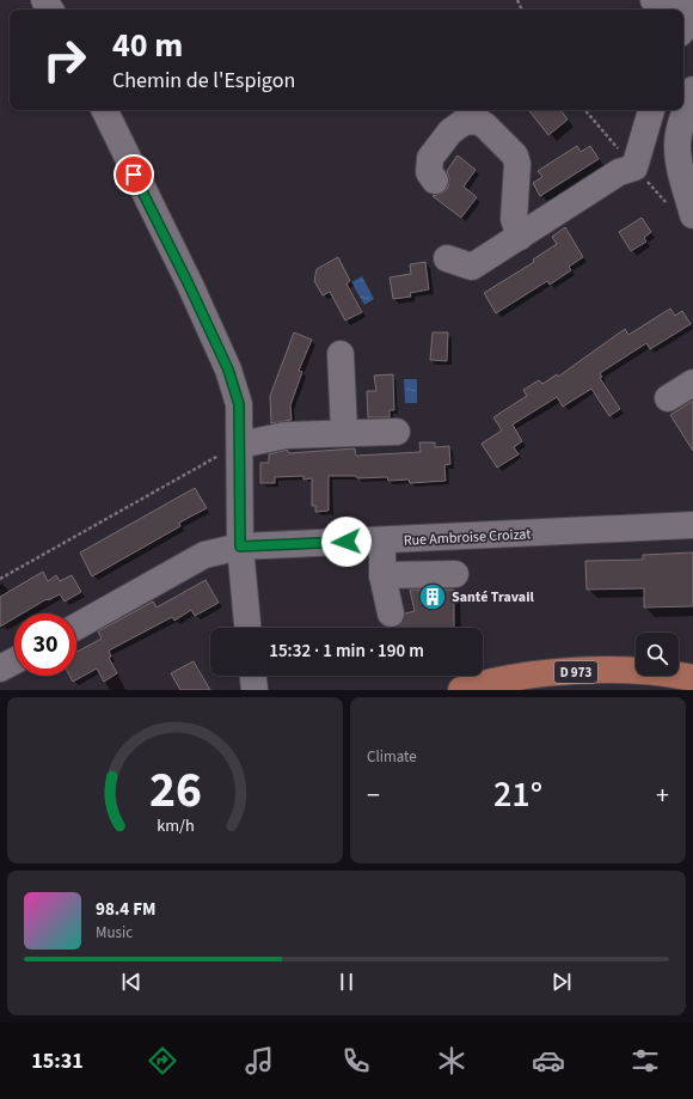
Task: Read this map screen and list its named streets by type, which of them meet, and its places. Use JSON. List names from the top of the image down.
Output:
{
  "streets": {
    "main road": ["D 973"],
    "street": ["Rue Ambroise Croizat"]
  },
  "places": {
    "building": ["Santé Travail"]
  },
  "page": {
    "turn": ["40 m", "Chemin de l'Espigon"],
    "limit": "30",
    "trip": "15:32 · 1 min · 190 m",
    "tile": "Climate",
    "heat": ["−", "21°", "+"],
    "song": ["98.4 FM", "Music"],
    "tabs": "15:31",
    "gauge": ["26", "km/h"]
  }
}
